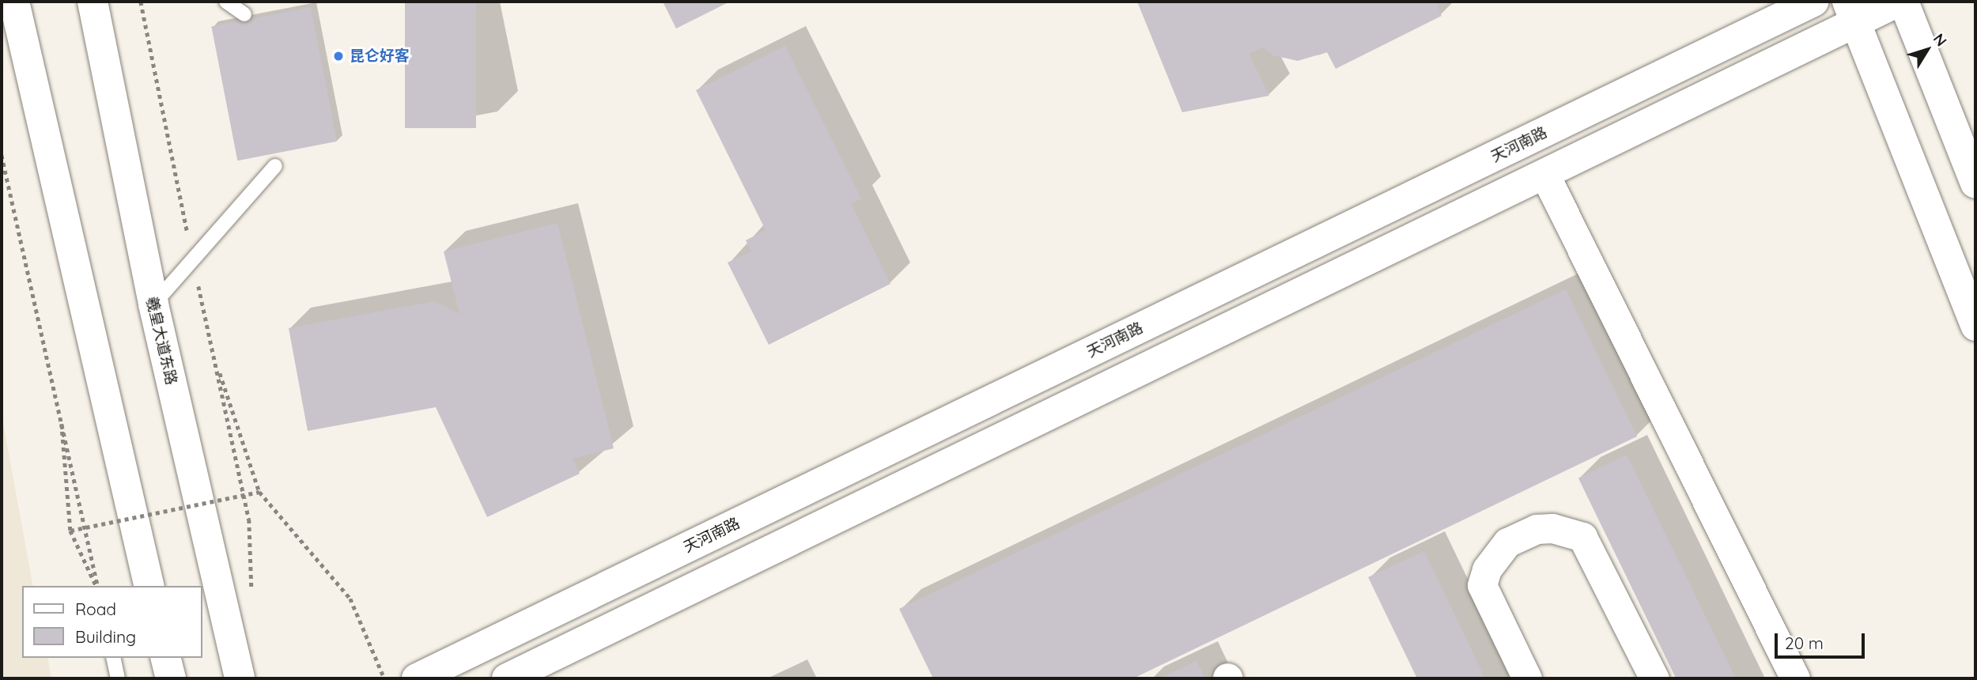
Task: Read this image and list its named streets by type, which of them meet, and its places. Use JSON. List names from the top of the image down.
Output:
{
  "streets": {
    "main road": ["天河南路", "羲皇大道东路"]
  },
  "places": ["昆仑好客"],
  "legend": ["Road", "Building"],
  "scale_bar": "20 m",
  "north": "top right"
}
